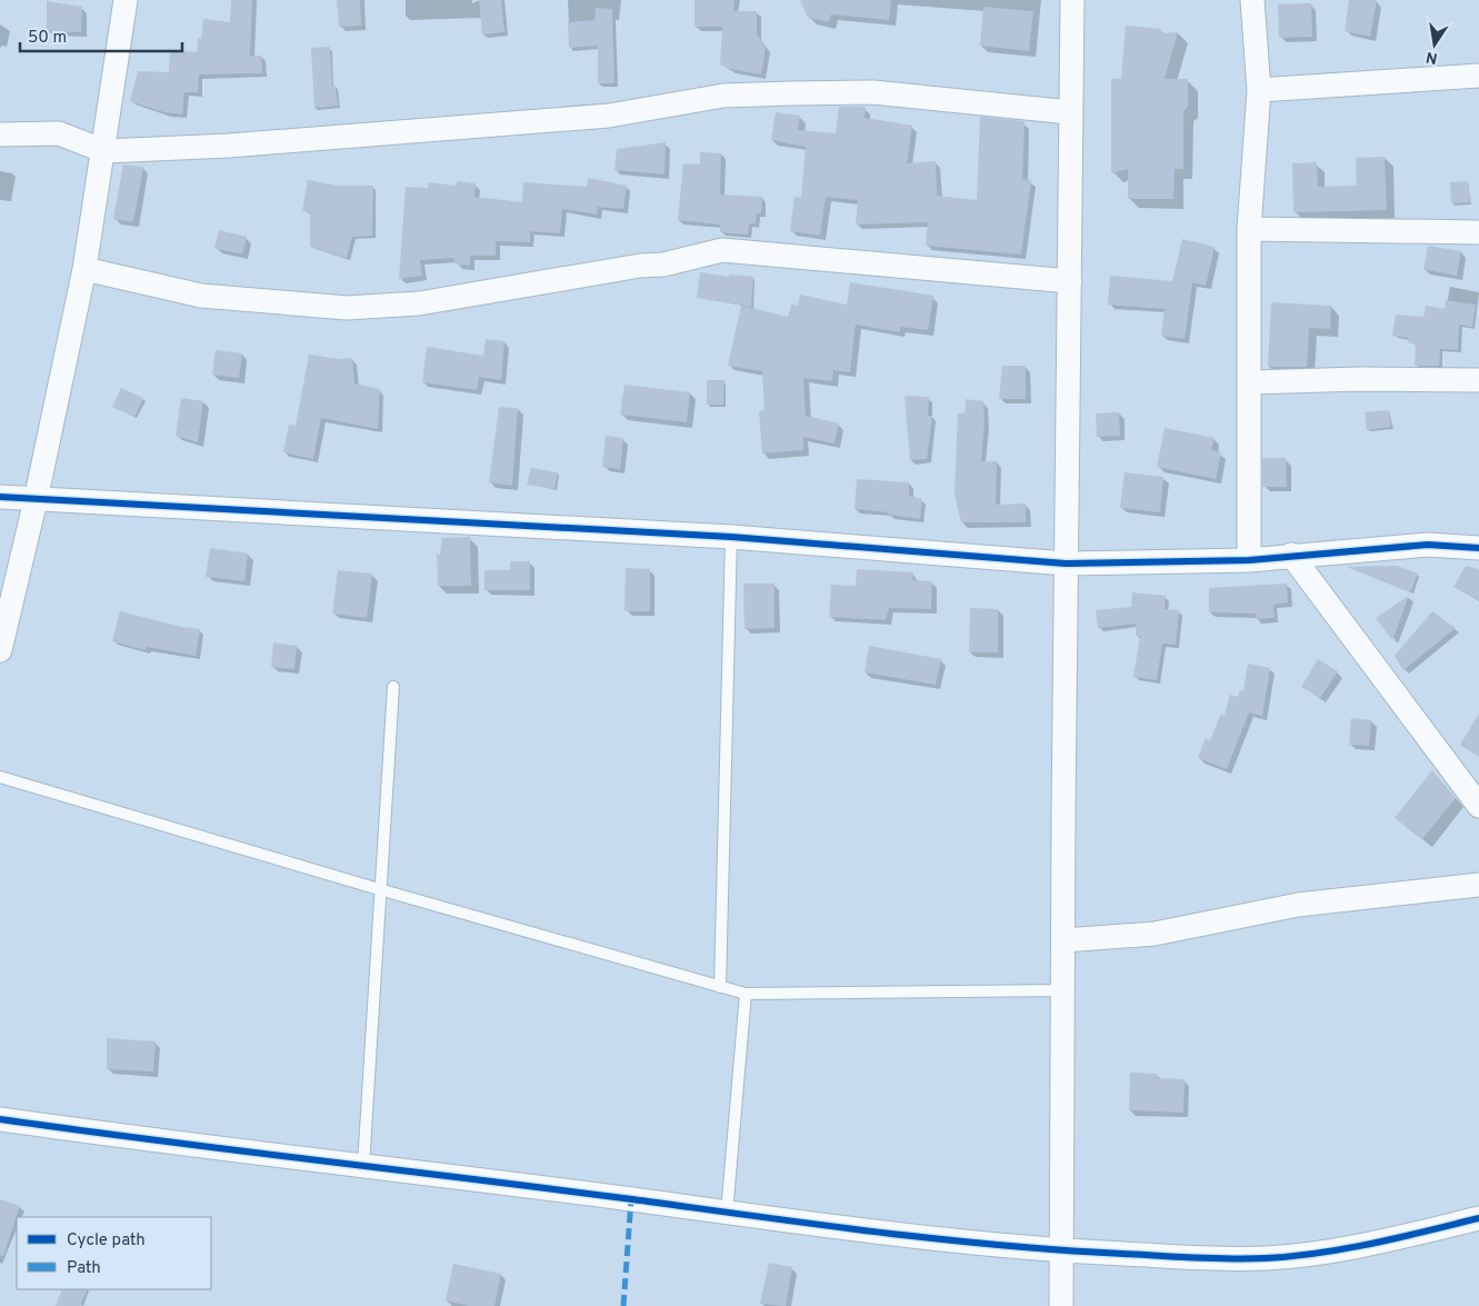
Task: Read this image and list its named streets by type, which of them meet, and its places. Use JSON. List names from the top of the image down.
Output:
{
  "legend": ["Cycle path", "Path"],
  "scale_bar": "50 m",
  "north": "bottom"
}
